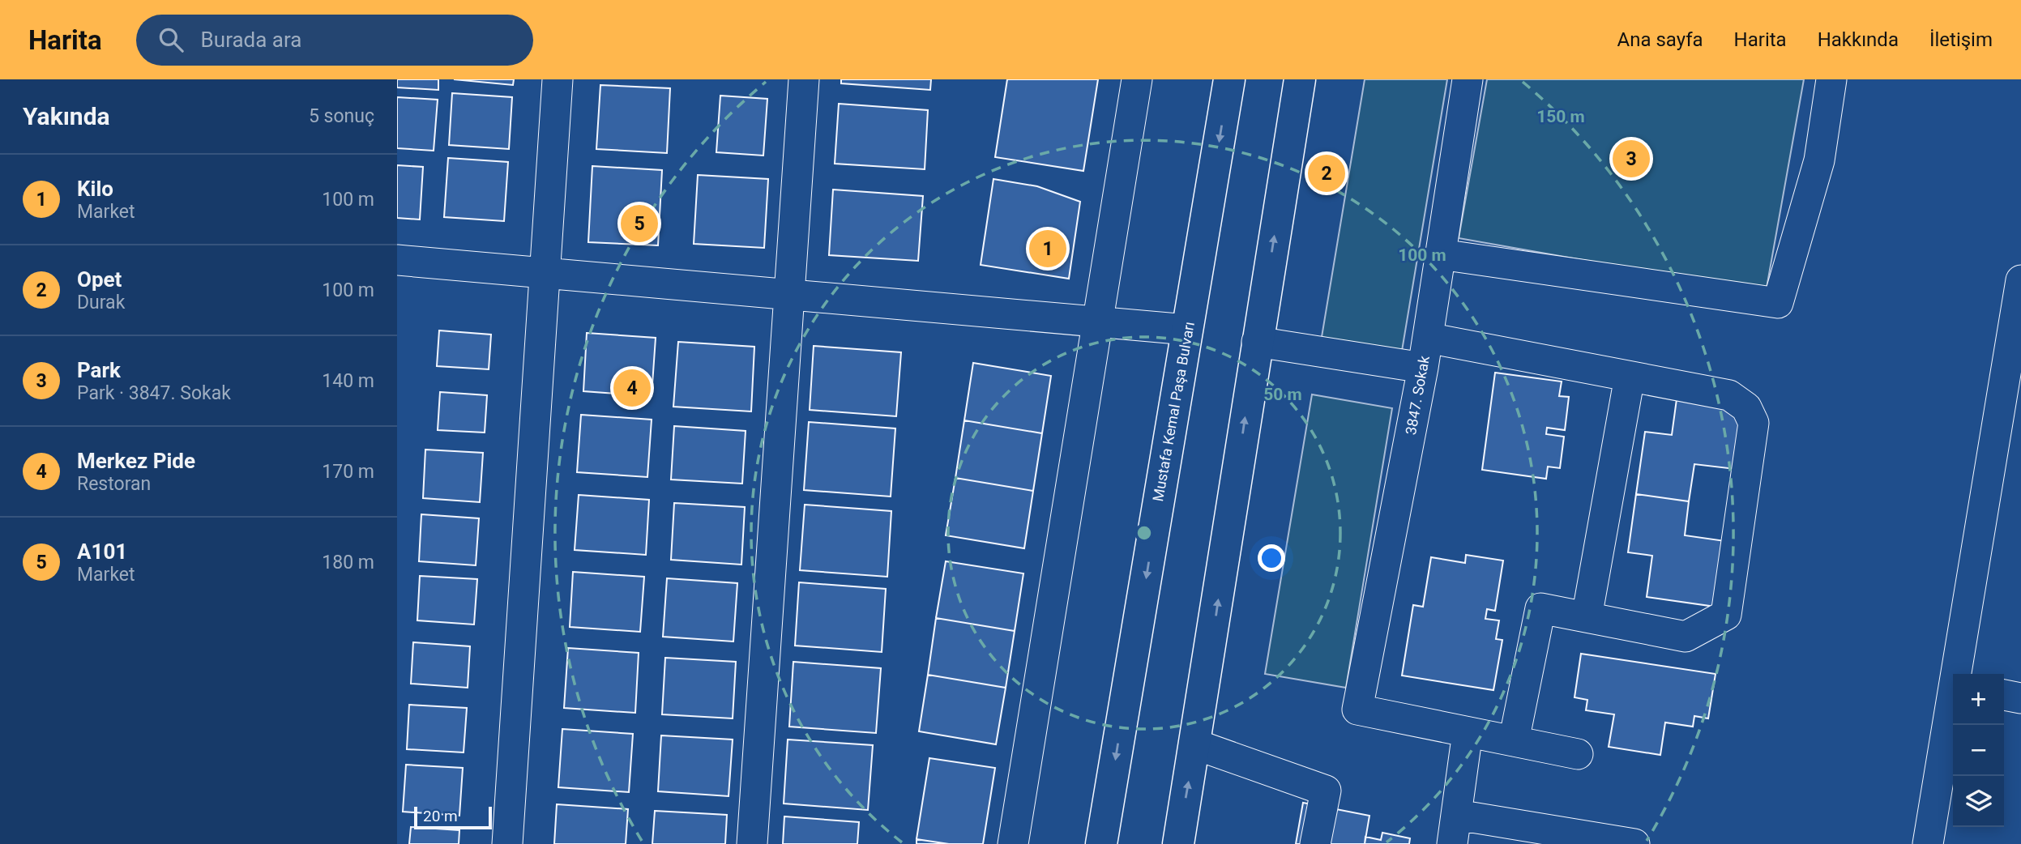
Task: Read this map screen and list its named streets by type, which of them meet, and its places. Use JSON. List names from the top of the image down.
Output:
{
  "streets": {
    "main road": ["Mustafa Kemal Paşa Bulvarı"],
    "street": ["3847. Sokak"]
  },
  "scale_bar": "20 m",
  "page": {
    "header": "Harita",
    "search": "Burada ara",
    "nav": [
      "Ana sayfa",
      "Harita",
      "Hakkında",
      "İletişim"
    ],
    "heading": ["Yakında", "5 sonuç"],
    "pins": [
      "3",
      "2",
      "5",
      "1",
      "4"
    ],
    "list": [
      {
        "mark": "1",
        "name": "Kilo",
        "note": "Market",
        "value": "100 m"
      },
      {
        "mark": "2",
        "name": "Opet",
        "note": "Durak",
        "value": "100 m"
      },
      {
        "mark": "3",
        "name": "Park",
        "note": "Park · 3847. Sokak",
        "value": "140 m"
      },
      {
        "mark": "4",
        "name": "Merkez Pide",
        "note": "Restoran",
        "value": "170 m"
      },
      {
        "mark": "5",
        "name": "A101",
        "note": "Market",
        "value": "180 m"
      }
    ],
    "map_buttons": ["+", "−"],
    "scale": "20 m"
  },
  "rings": ["150 m", "100 m", "50 m"]
}
